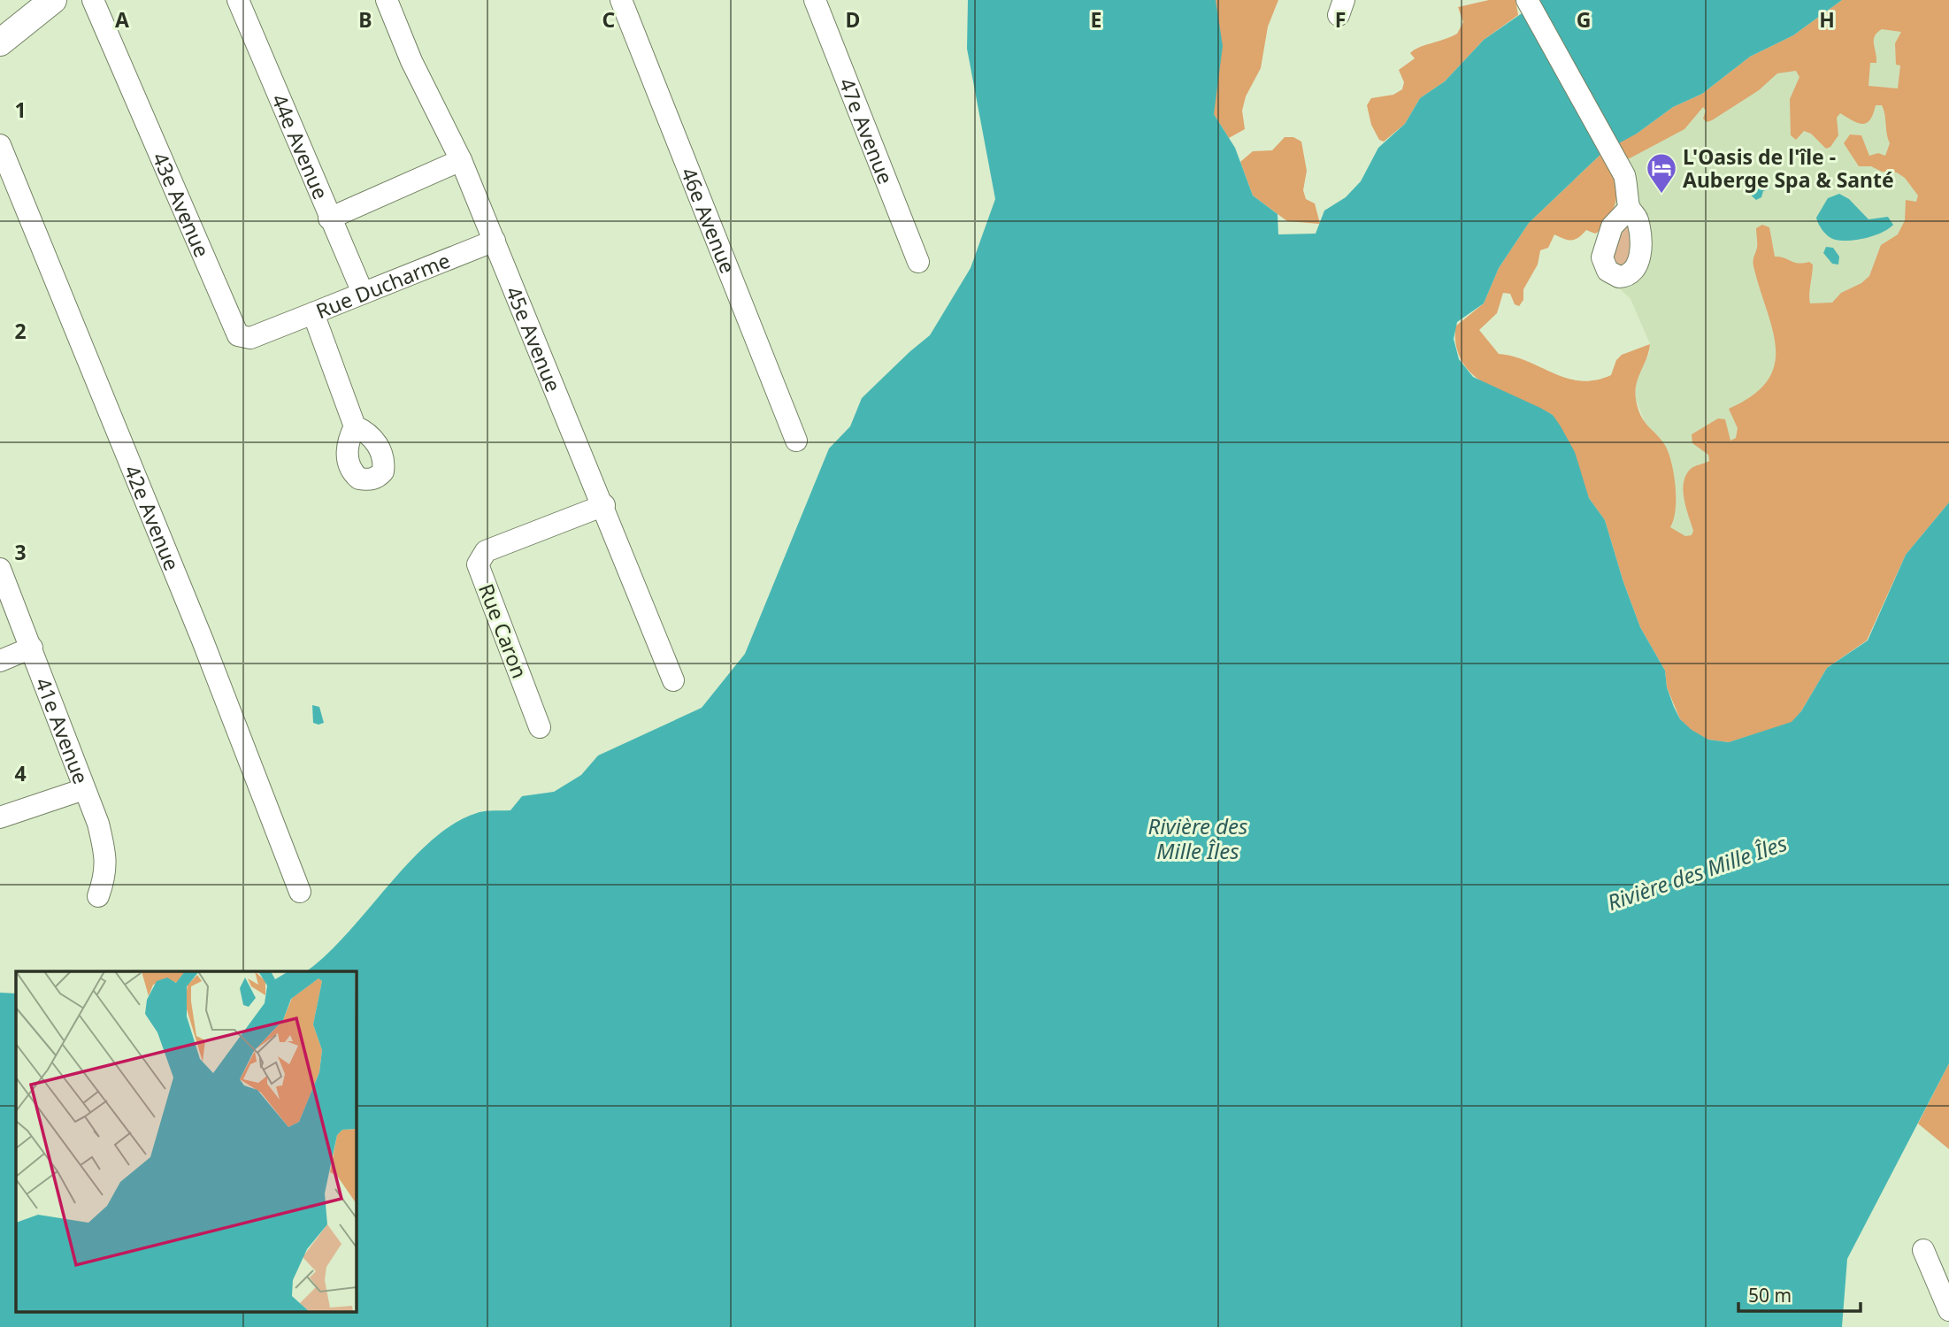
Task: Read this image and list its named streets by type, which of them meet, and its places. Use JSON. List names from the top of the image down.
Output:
{
  "streets": {
    "street": [
      "47e Avenue",
      "44e Avenue",
      "43e Avenue",
      "46e Avenue",
      "Rue Ducharme",
      "45e Avenue",
      "42e Avenue",
      "Rue Caron",
      "41e Avenue"
    ]
  },
  "crossings": [
    ["44e Avenue", "Rue Ducharme"],
    ["43e Avenue", "Rue Ducharme"],
    ["Rue Ducharme", "45e Avenue"],
    ["45e Avenue", "Rue Caron"]
  ],
  "water": ["Rivière des Mille Îles"],
  "places": {
    "hotel": ["L'Oasis de l'île - Auberge Spa & Santé"]
  },
  "scale_bar": "50 m",
  "grid": {
    "columns": [
      "A",
      "B",
      "C",
      "D",
      "E",
      "F",
      "G",
      "H"
    ],
    "rows": [
      "1",
      "2",
      "3",
      "4"
    ]
  }
}
